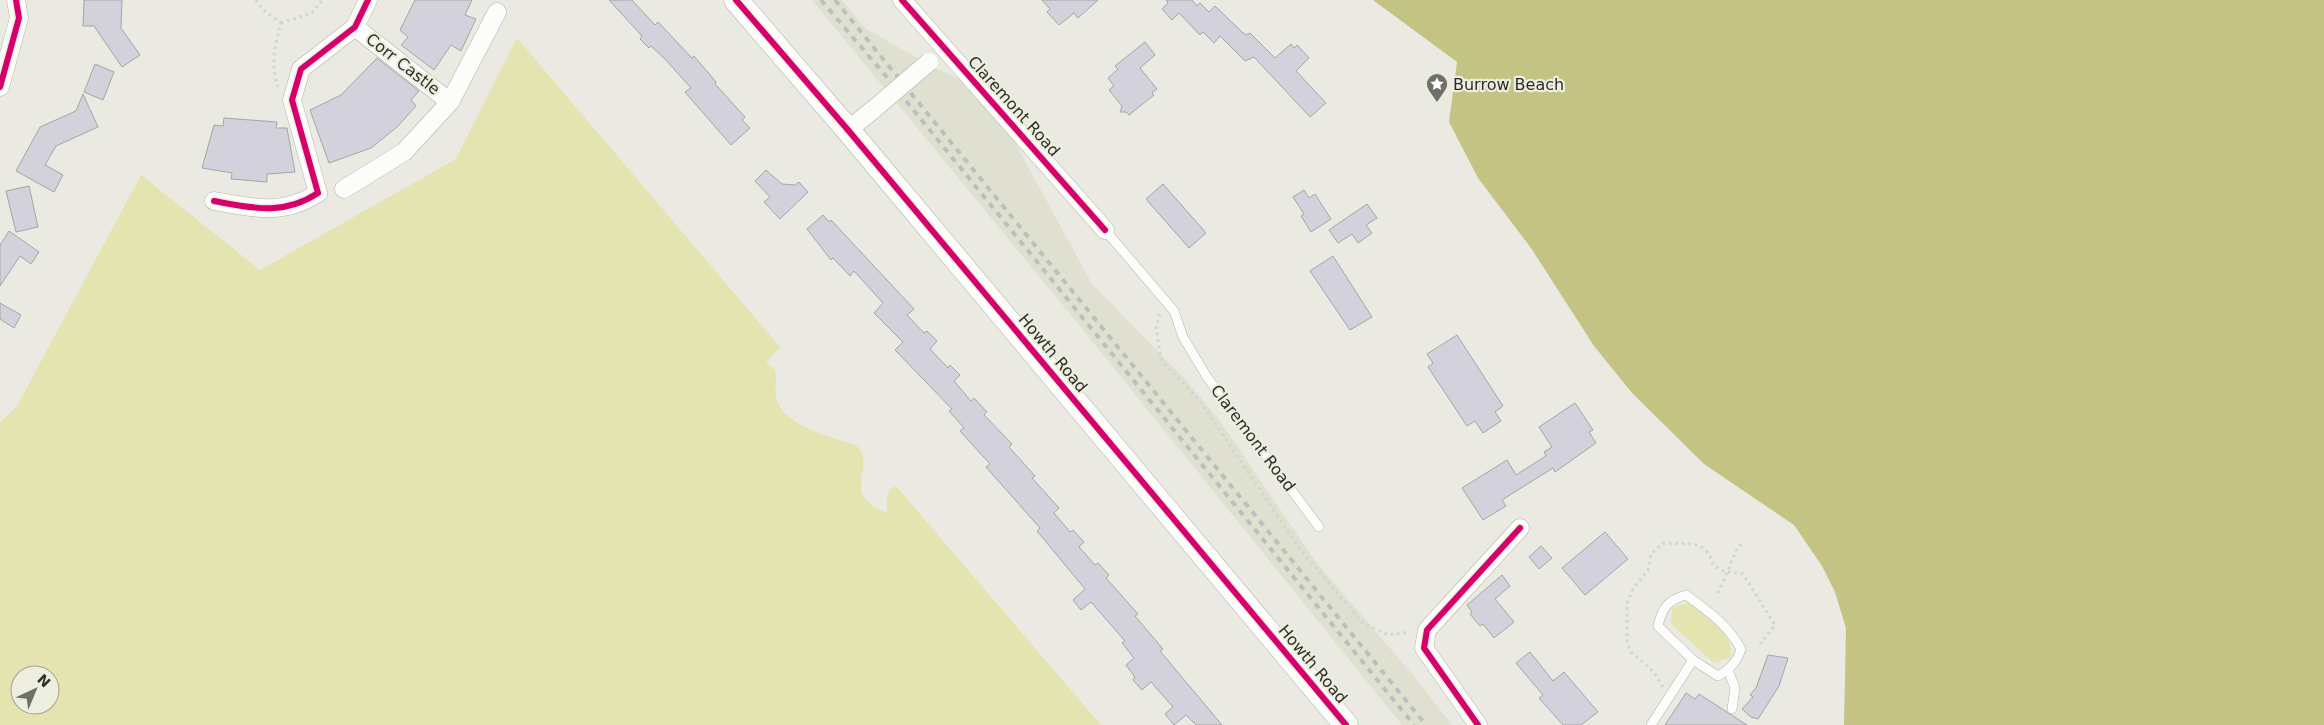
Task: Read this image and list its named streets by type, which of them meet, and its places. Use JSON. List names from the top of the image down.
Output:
{
  "streets": {
    "main road": ["Howth Road"],
    "street": ["Corr Castle", "Claremont Road"]
  },
  "places": {
    "place": ["Burrow Beach"]
  },
  "north": "top right"
}
